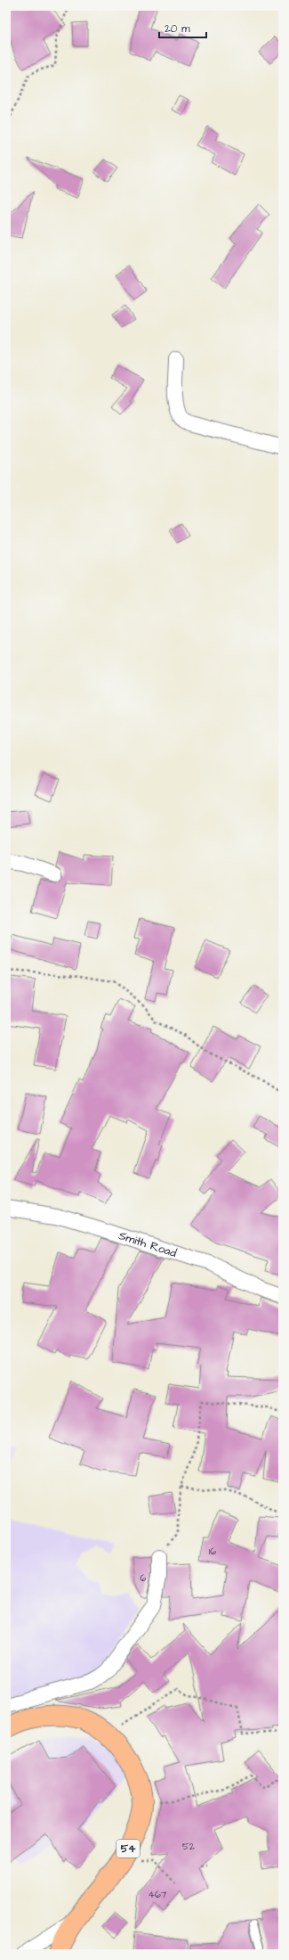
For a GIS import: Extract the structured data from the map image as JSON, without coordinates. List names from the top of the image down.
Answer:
{
  "streets": {
    "highway": ["54"],
    "street": ["Smith Road"]
  },
  "house_numbers": [
    "16",
    "6",
    "52",
    "467"
  ],
  "scale_bar": "20 m"
}
